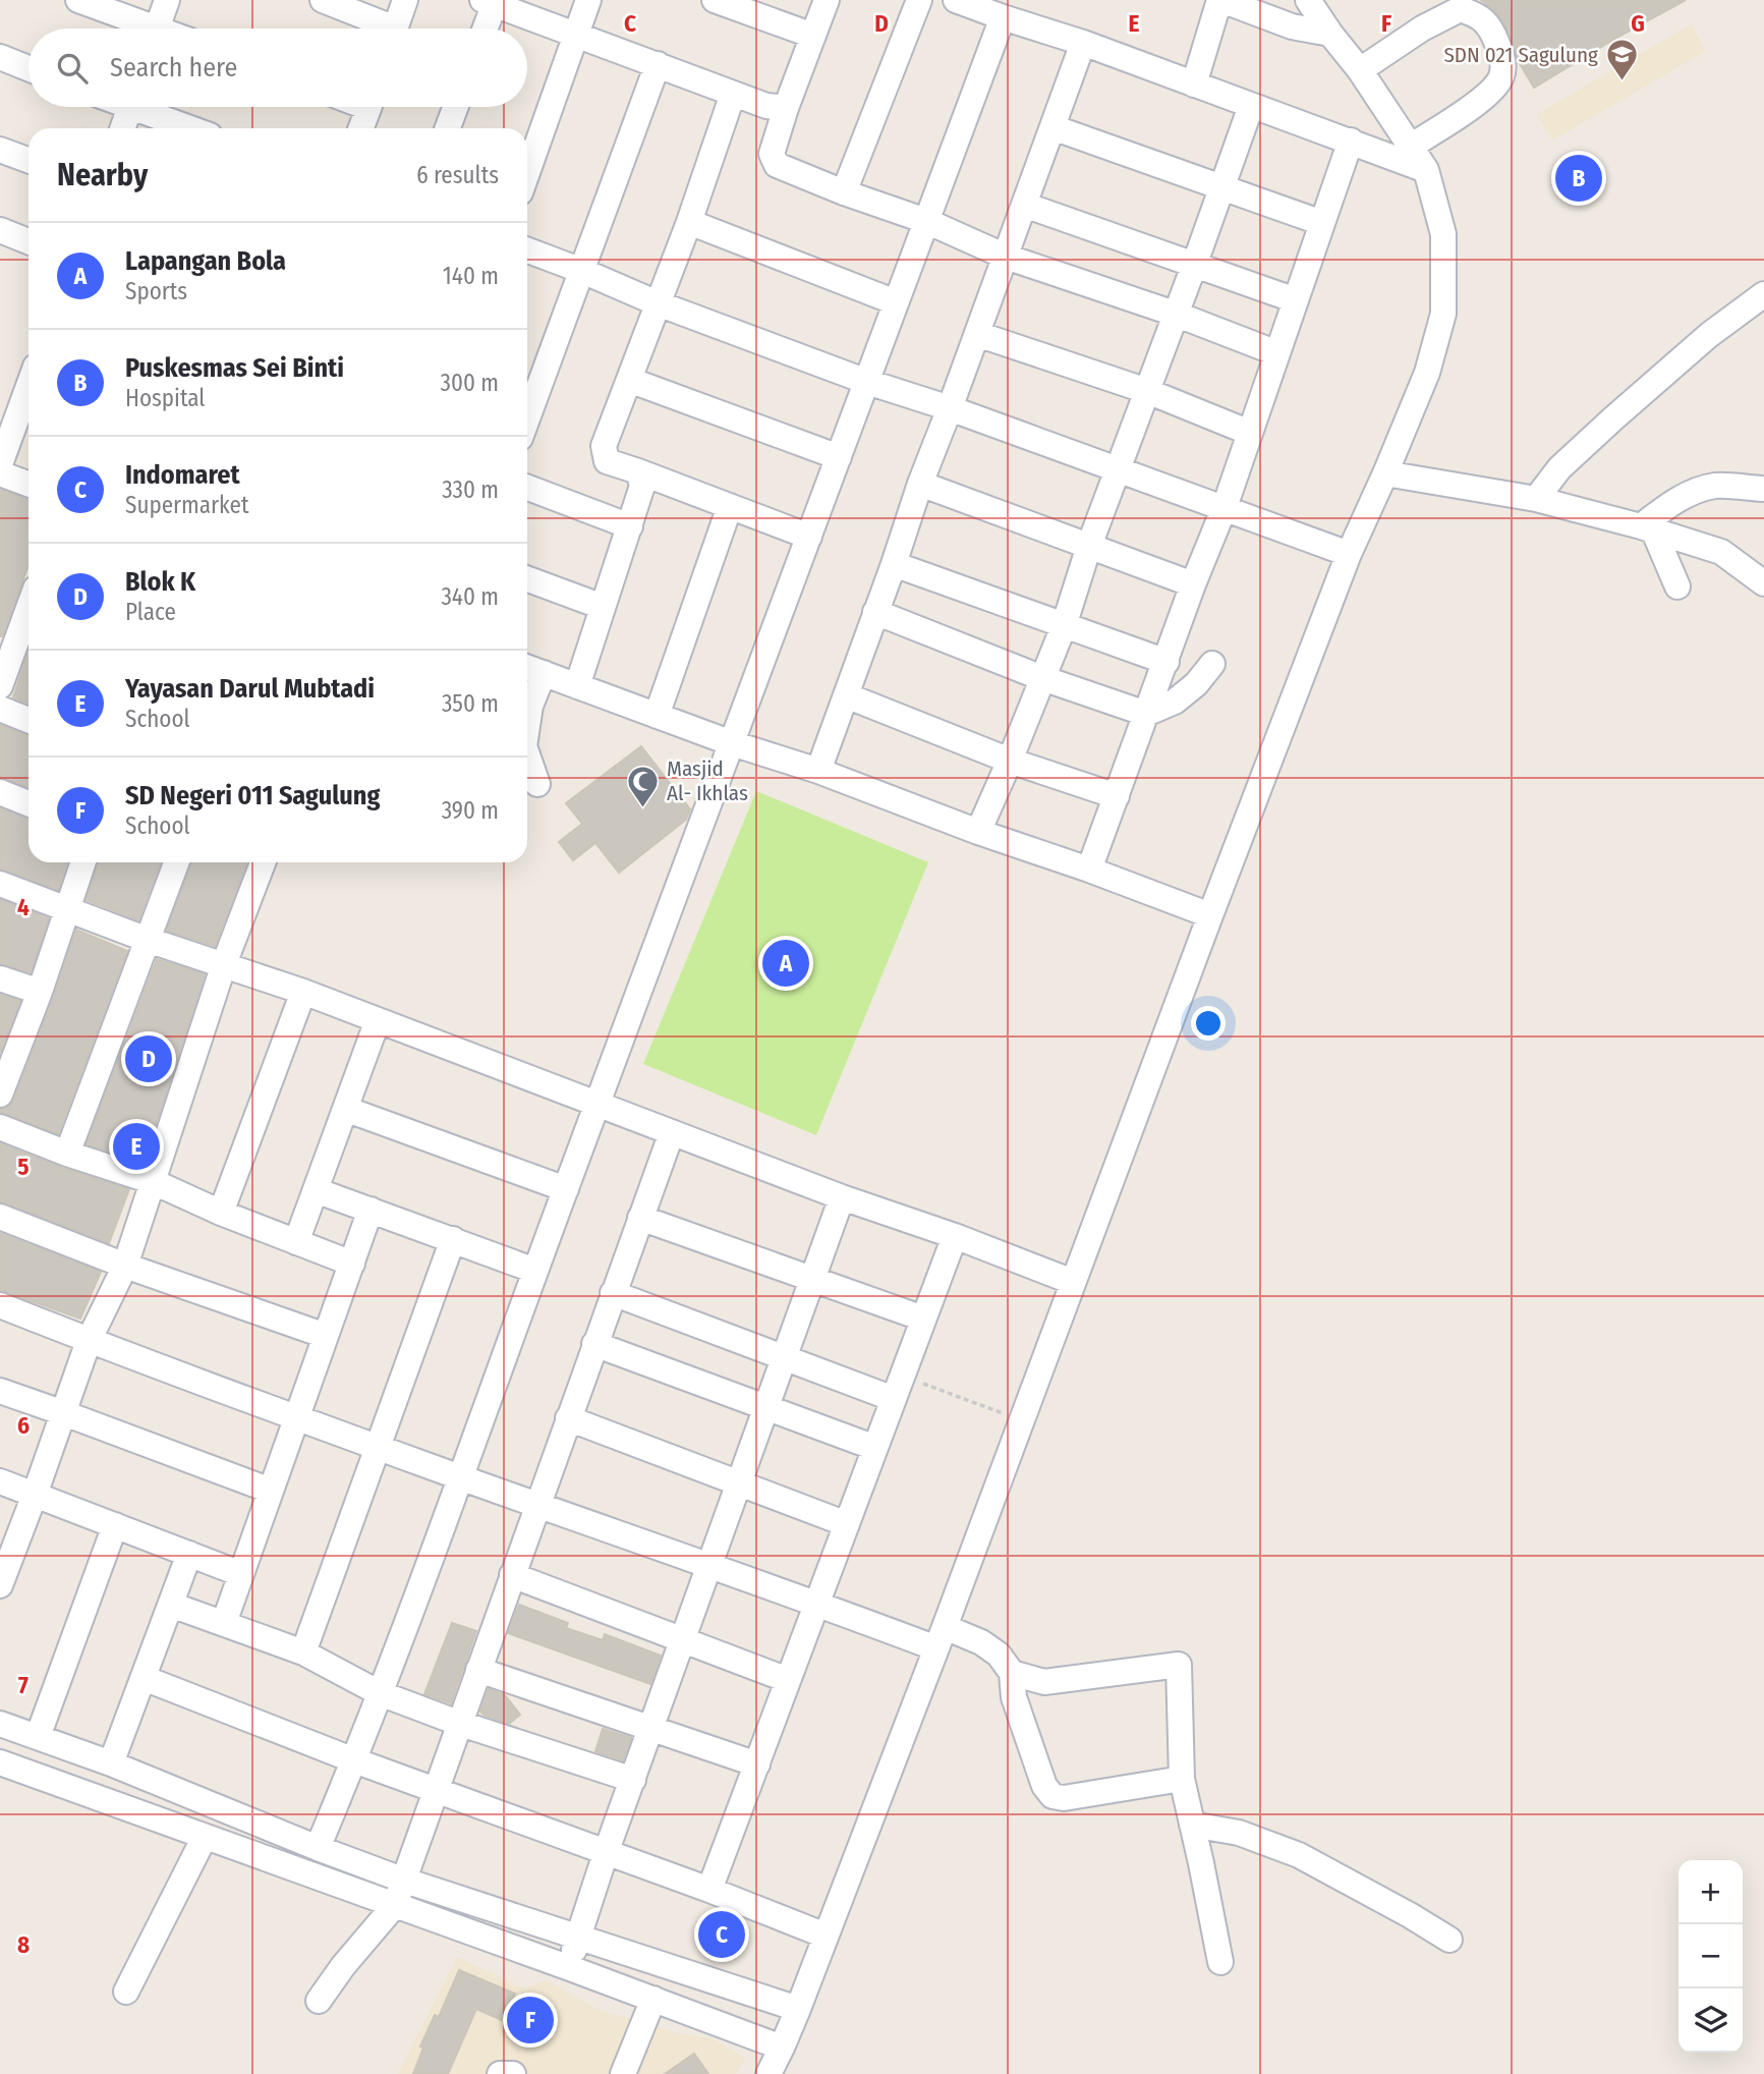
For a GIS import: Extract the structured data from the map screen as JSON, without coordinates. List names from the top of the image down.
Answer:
{
  "places": {
    "school or university": ["SDN 021 Sagulung"],
    "mosque": ["Masjid Al- Ikhlas"]
  },
  "page": {
    "search": "Search here",
    "heading": ["Nearby", "6 results"],
    "pins": [
      "B",
      "A",
      "D",
      "E",
      "C",
      "F"
    ],
    "list": [
      {
        "mark": "A",
        "name": "Lapangan Bola",
        "note": "Sports",
        "value": "140 m"
      },
      {
        "mark": "B",
        "name": "Puskesmas Sei Binti",
        "note": "Hospital",
        "value": "300 m"
      },
      {
        "mark": "C",
        "name": "Indomaret",
        "note": "Supermarket",
        "value": "330 m"
      },
      {
        "mark": "D",
        "name": "Blok K",
        "note": "Place",
        "value": "340 m"
      },
      {
        "mark": "E",
        "name": "Yayasan Darul Mubtadi",
        "note": "School",
        "value": "350 m"
      },
      {
        "mark": "F",
        "name": "SD Negeri 011 Sagulung",
        "note": "School",
        "value": "390 m"
      }
    ],
    "map_buttons": ["+", "−"]
  },
  "grid": {
    "columns": [
      "C",
      "D",
      "E",
      "F",
      "G"
    ],
    "rows": [
      "4",
      "5",
      "6",
      "7",
      "8"
    ]
  }
}
